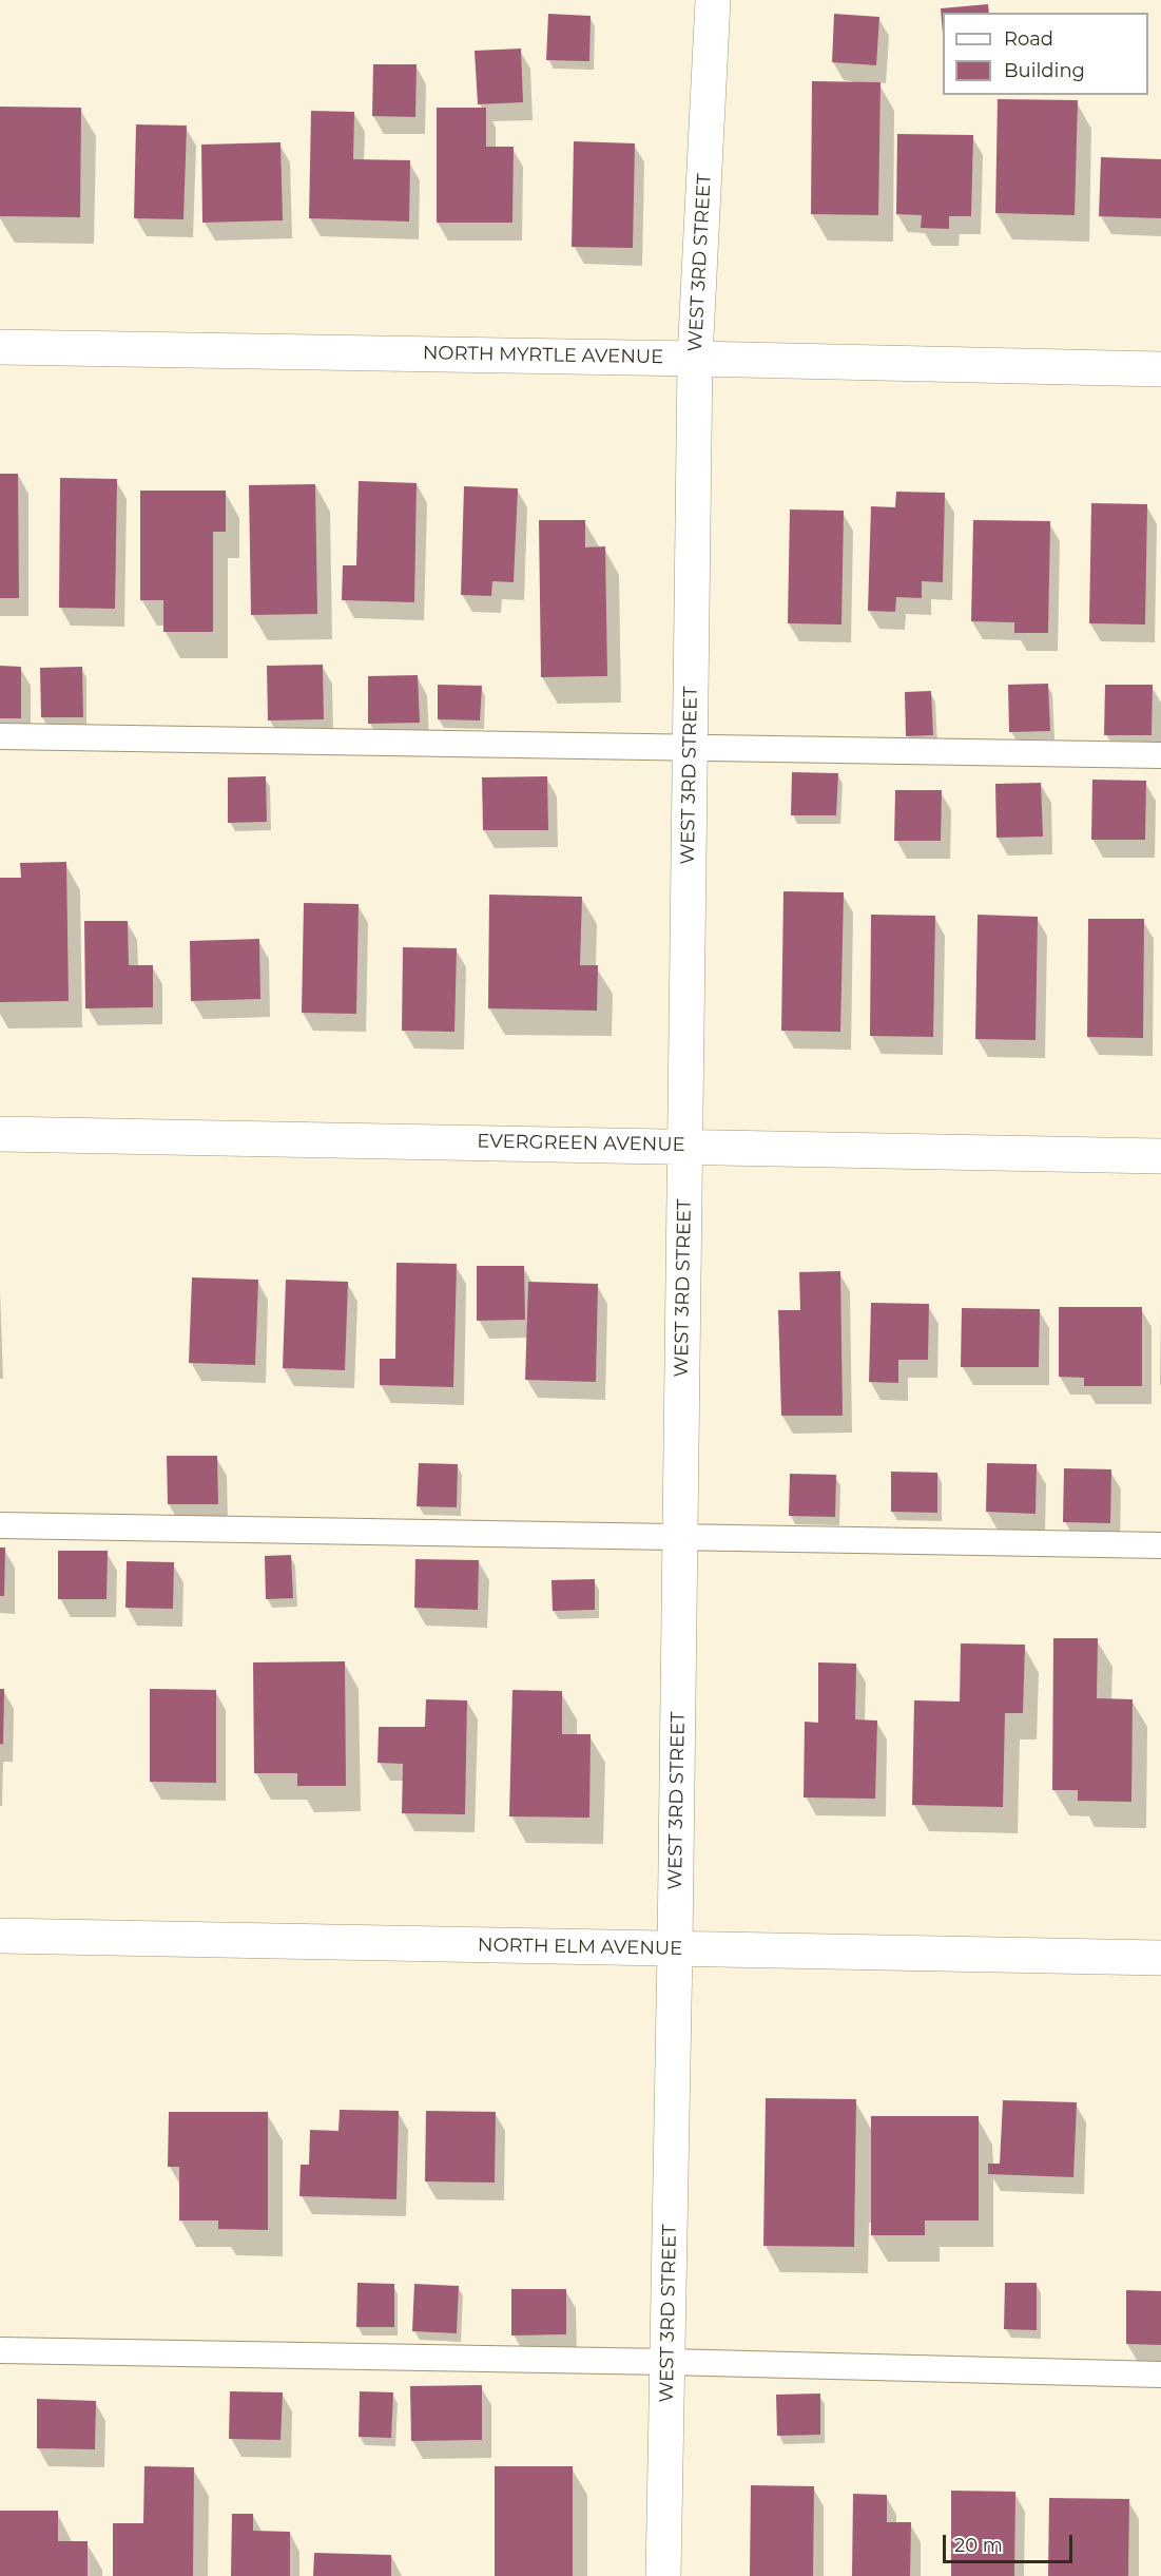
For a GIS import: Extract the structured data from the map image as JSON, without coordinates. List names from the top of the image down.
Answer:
{
  "streets": {
    "street": [
      "WEST 3RD STREET",
      "NORTH MYRTLE AVENUE",
      "EVERGREEN AVENUE",
      "NORTH ELM AVENUE"
    ]
  },
  "crossings": [
    ["WEST 3RD STREET", "NORTH MYRTLE AVENUE"],
    ["WEST 3RD STREET", "EVERGREEN AVENUE"],
    ["WEST 3RD STREET", "NORTH ELM AVENUE"]
  ],
  "legend": ["Road", "Building"],
  "scale_bar": "20 m"
}
